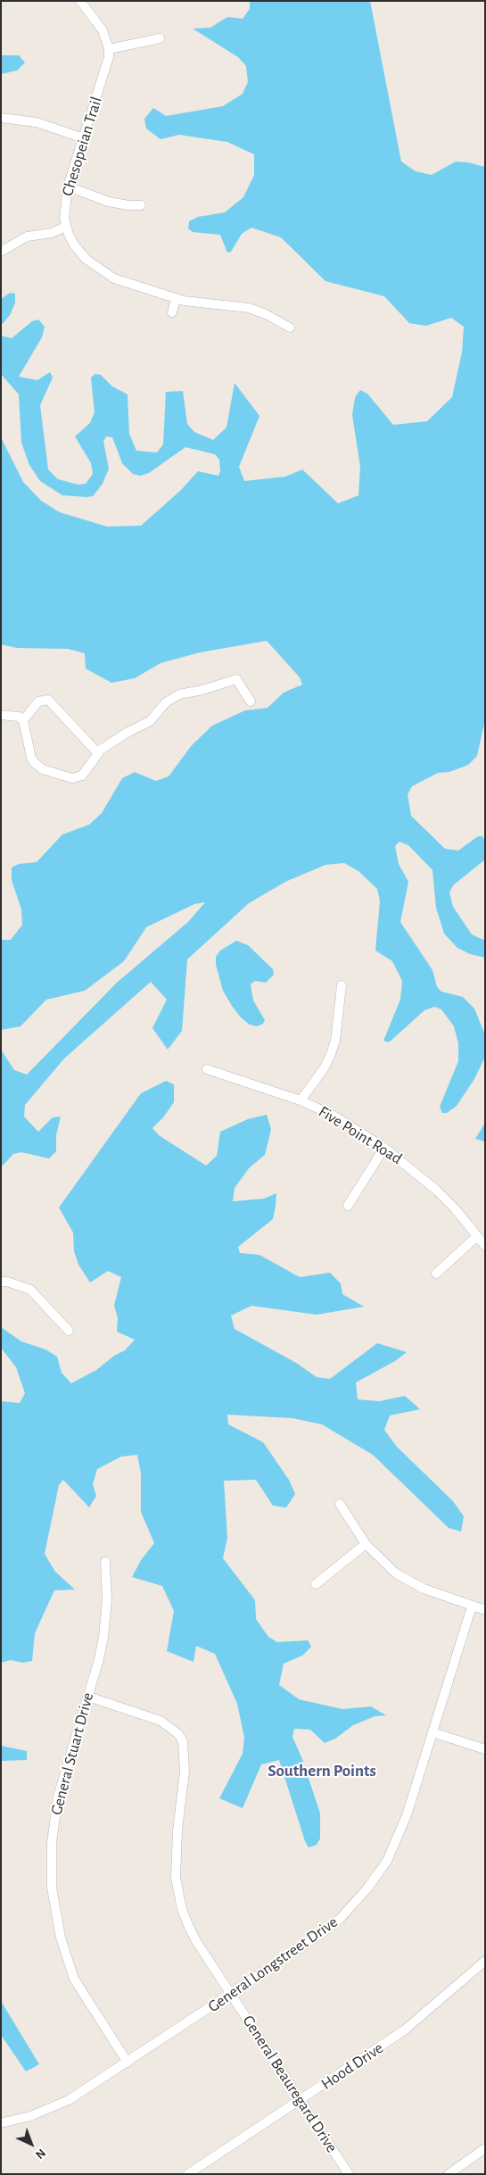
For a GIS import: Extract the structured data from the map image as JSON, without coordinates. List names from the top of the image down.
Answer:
{
  "streets": {
    "street": [
      "Chesopeian Trail",
      "Five Point Road",
      "General Stuart Drive",
      "General Longstreet Drive",
      "Hood Drive",
      "General Beauregard Drive"
    ]
  },
  "crossings": [
    ["General Stuart Drive", "General Longstreet Drive"],
    ["General Stuart Drive", "General Beauregard Drive"],
    ["General Longstreet Drive", "General Beauregard Drive"],
    ["Hood Drive", "General Beauregard Drive"]
  ],
  "districts": ["Southern Points"],
  "north": "bottom right"
}
